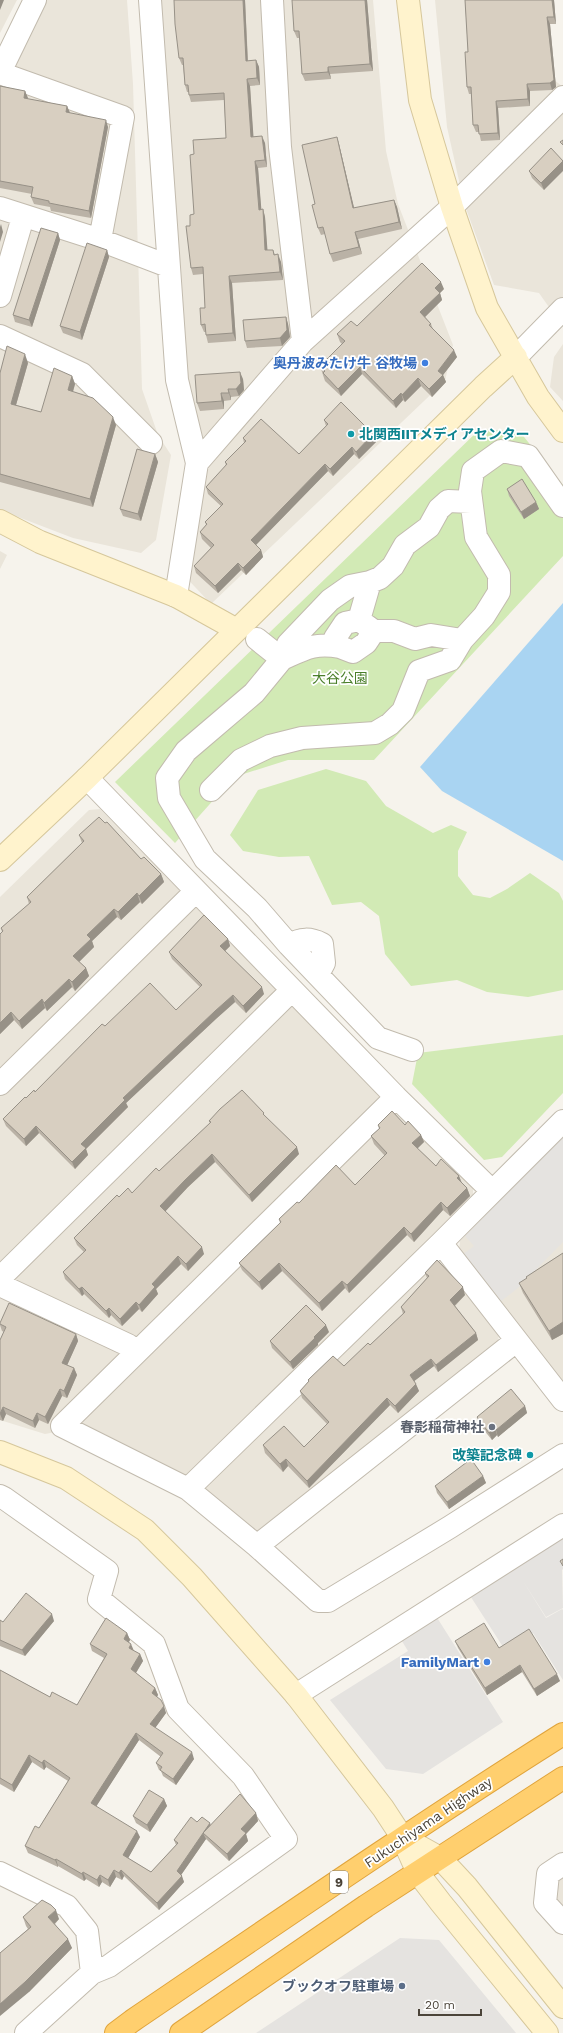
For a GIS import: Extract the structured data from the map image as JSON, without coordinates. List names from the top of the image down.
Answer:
{
  "streets": {
    "highway": ["Fukuchiyama Highway", "9"]
  },
  "parks": ["大谷公園"],
  "places": [
    "奥丹波みたけ牛 谷牧場",
    "北関西IITメディアセンター",
    "春影稲荷神社",
    "改築記念碑",
    "FamilyMart",
    "ブックオフ駐車場"
  ],
  "scale_bar": "20 m"
}
